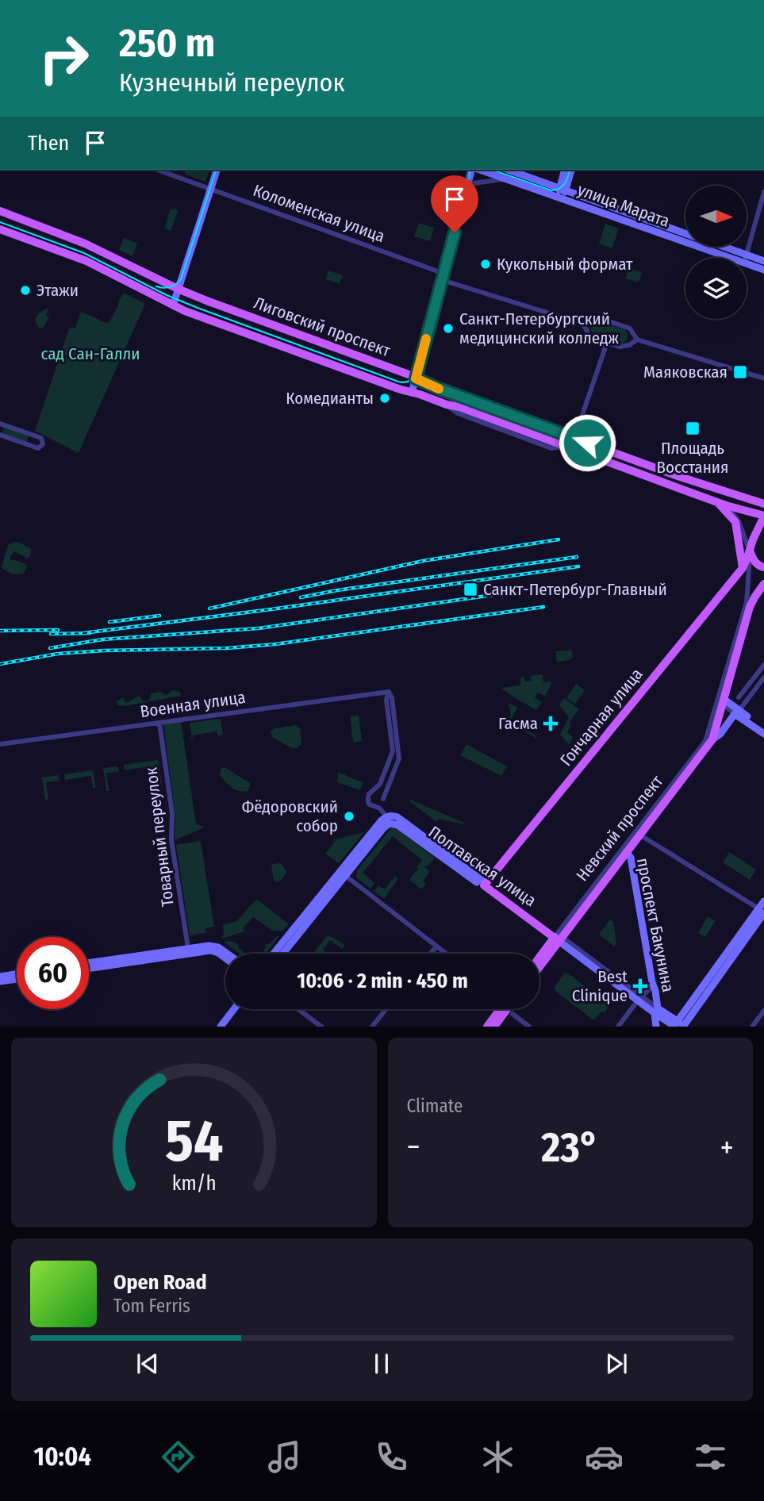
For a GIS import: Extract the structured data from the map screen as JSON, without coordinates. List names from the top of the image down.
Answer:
{
  "streets": {
    "main road": [
      "Лиговский проспект",
      "Гончарная улица",
      "Невский проспект",
      "Полтавская улица"
    ],
    "street": [
      "улица Марата",
      "Коломенская улица",
      "Военная улица",
      "Товарный переулок",
      "проспект Бакунина"
    ]
  },
  "crossings": [
    ["Лиговский проспект", "Невский проспект"],
    ["Военная улица", "Товарный переулок"],
    ["Гончарная улица", "Полтавская улица"],
    ["Невский проспект", "Полтавская улица"],
    ["Невский проспект", "проспект Бакунина"],
    ["Полтавская улица", "проспект Бакунина"]
  ],
  "parks": ["сад Сан-Галли"],
  "places": {
    "other": [
      "Кукольный формат",
      "Этажи",
      "Санкт-Петербургский медицинский колледж",
      "Комедианты",
      "Фёдоровский собор"
    ],
    "transit": ["Маяковская", "Площадь Восстания", "Санкт-Петербург-Главный"],
    "health": ["Гасма", "Best Clinique"]
  },
  "north": "right",
  "page": {
    "turn": ["250 m", "Кузнечный переулок"],
    "then": "Then",
    "limit": "60",
    "trip": "10:06 · 2 min · 450 m",
    "tile": "Climate",
    "heat": ["−", "23°", "+"],
    "song": ["Open Road", "Tom Ferris"],
    "tabs": "10:04",
    "gauge": ["54", "km/h"]
  }
}
